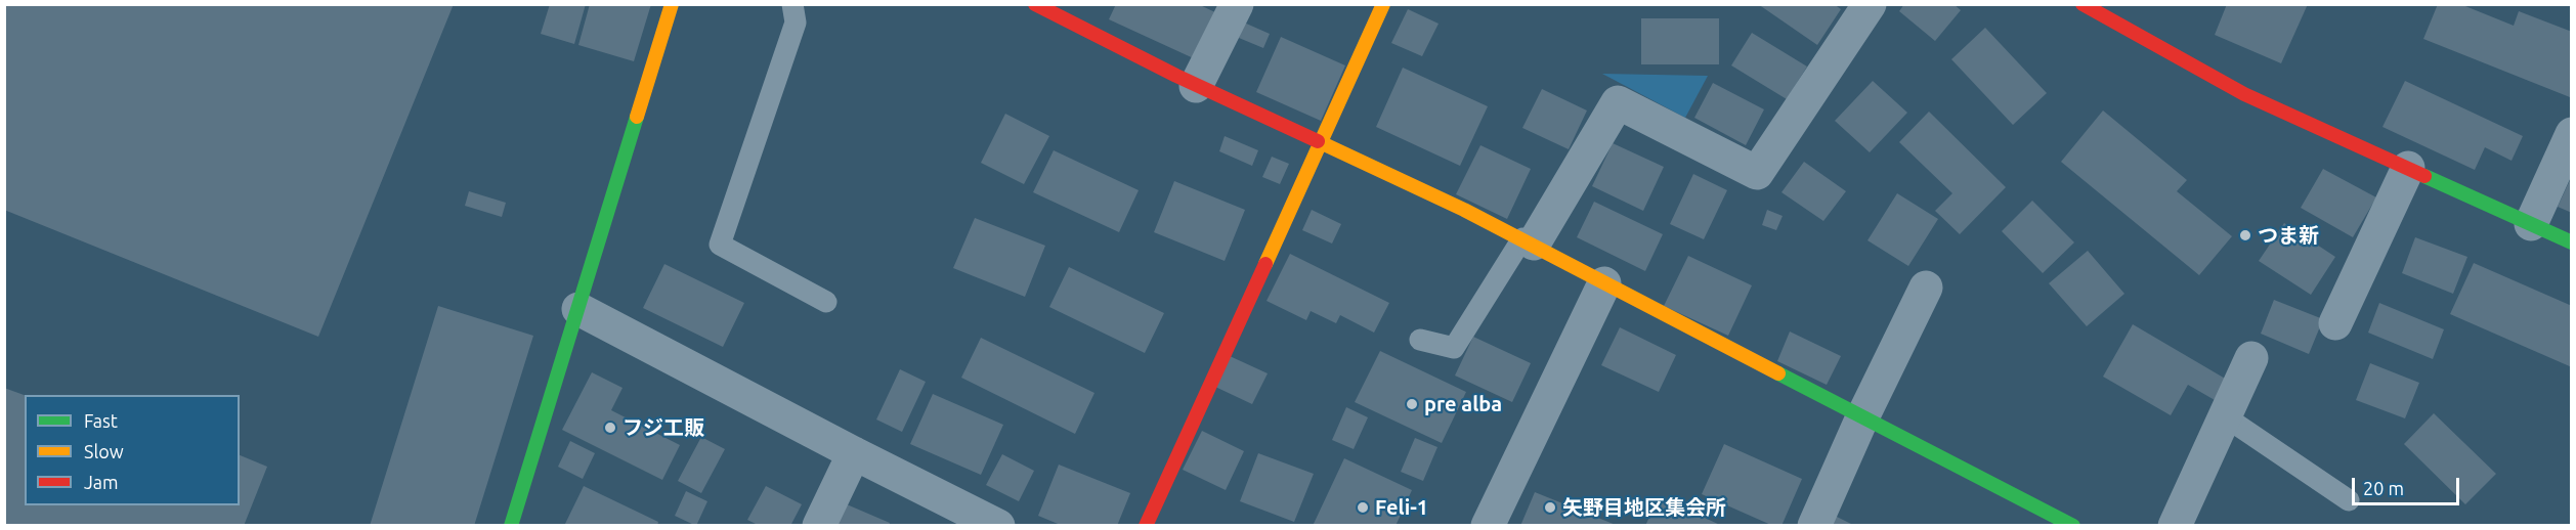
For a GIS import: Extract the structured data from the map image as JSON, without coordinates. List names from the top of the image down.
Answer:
{
  "places": [
    "つま新",
    "pre alba",
    "フジ工販",
    "Feli-1",
    "矢野目地区集会所"
  ],
  "legend": ["Fast", "Slow", "Jam"],
  "scale_bar": "20 m"
}
